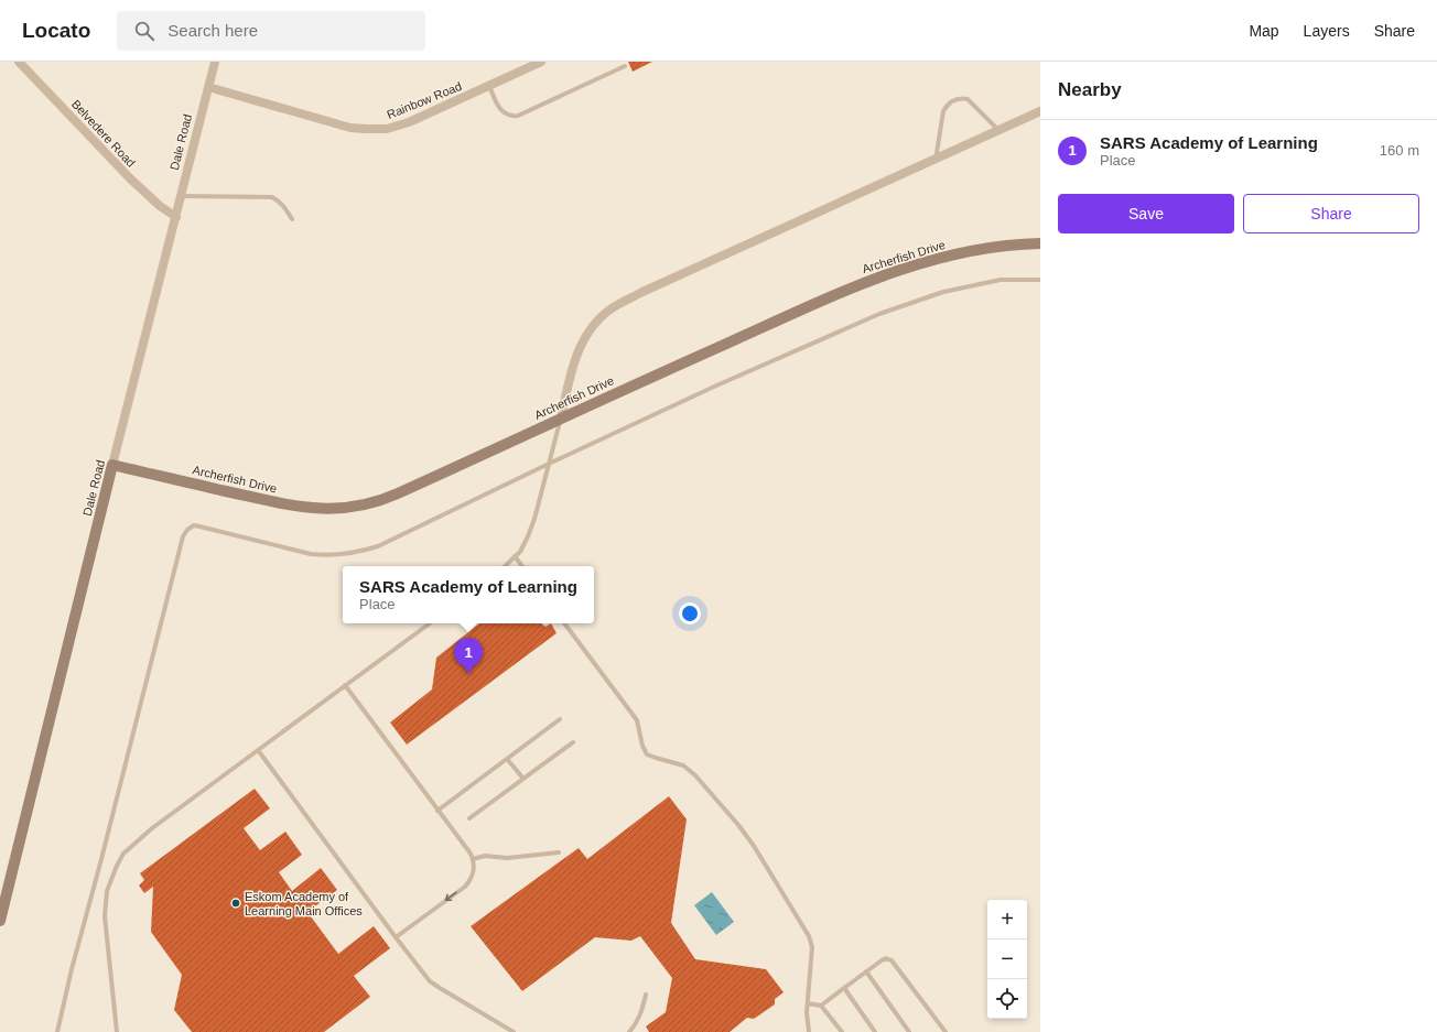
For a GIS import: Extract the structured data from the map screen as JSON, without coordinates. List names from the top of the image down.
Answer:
{
  "streets": {
    "street": [
      "Rainbow Road",
      "Belvedere Road",
      "Dale Road",
      "Archerfish Drive"
    ]
  },
  "crossings": [
    ["Rainbow Road", "Dale Road"],
    ["Belvedere Road", "Dale Road"],
    ["Dale Road", "Archerfish Drive"]
  ],
  "places": ["Eskom Academy of Learning Main Offices"],
  "page": {
    "header": "Locato",
    "search": "Search here",
    "nav": ["Map", "Layers", "Share"],
    "heading": "Nearby",
    "list": [
      {
        "mark": "1",
        "name": "SARS Academy of Learning",
        "note": "Place",
        "value": "160 m"
      }
    ],
    "buttons": ["Save", "Share"],
    "popup": ["SARS Academy of Learning", "Place"],
    "pins": "1",
    "map_buttons": ["+", "−"]
  }
}
